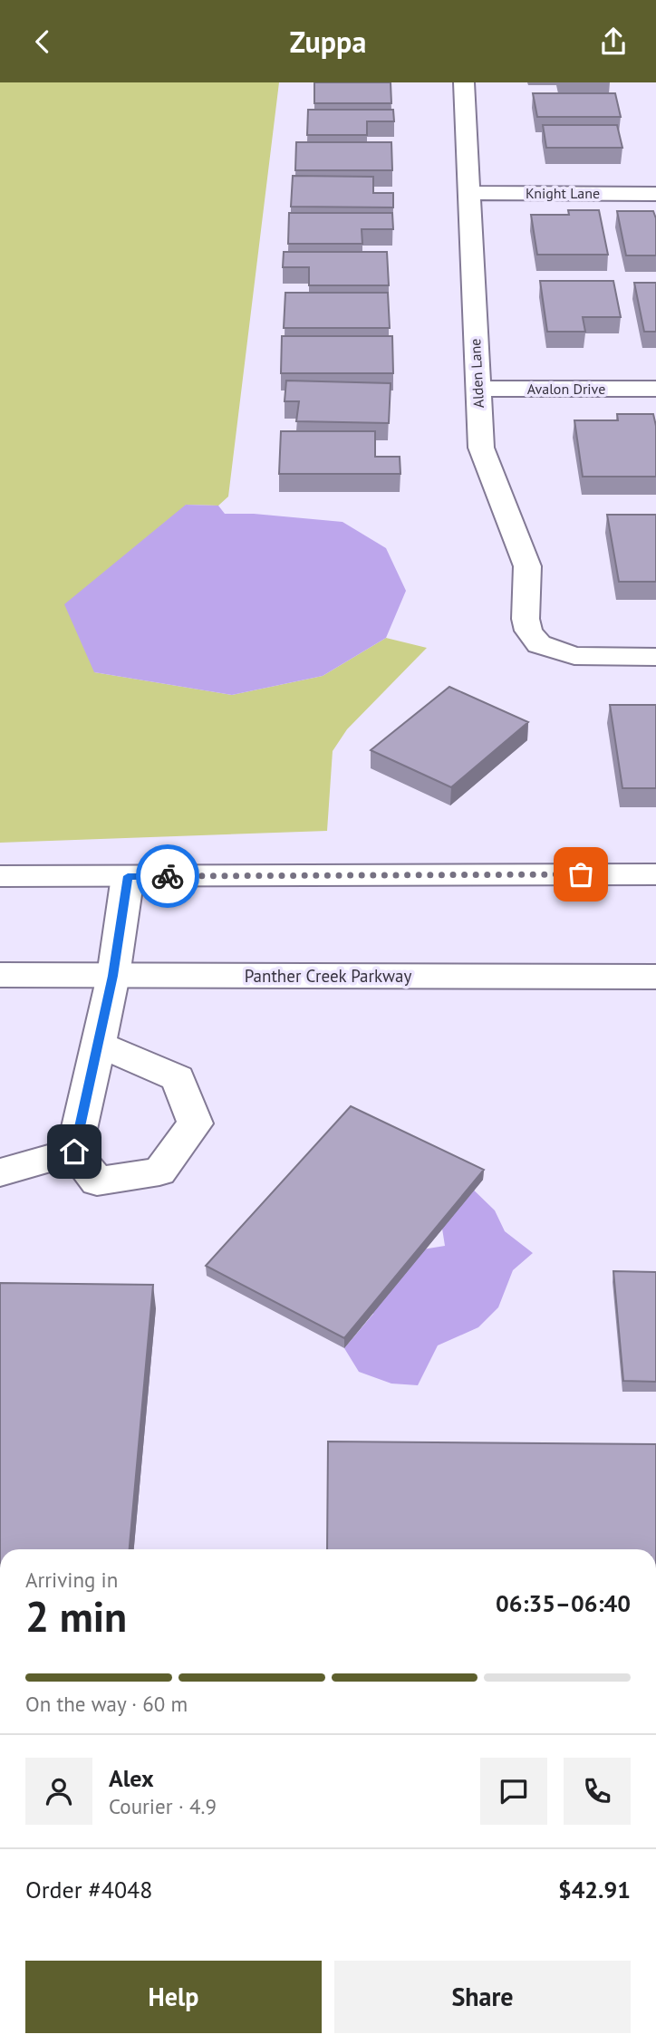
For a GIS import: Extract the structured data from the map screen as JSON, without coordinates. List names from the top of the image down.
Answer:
{
  "streets": {
    "street": [
      "Knight Lane",
      "Alden Lane",
      "Avalon Drive",
      "Panther Creek Parkway"
    ]
  },
  "crossings": [
    ["Knight Lane", "Alden Lane"],
    ["Alden Lane", "Avalon Drive"]
  ],
  "page": {
    "header": "Zuppa",
    "heading": ["2 min", "Arriving in", "06:35–06:40"],
    "panel": [
      "Alex",
      "Courier · 4.9",
      "Order #4048",
      "$42.91"
    ],
    "bar": "On the way · 60 m",
    "buttons": ["Help", "Share"]
  }
}
